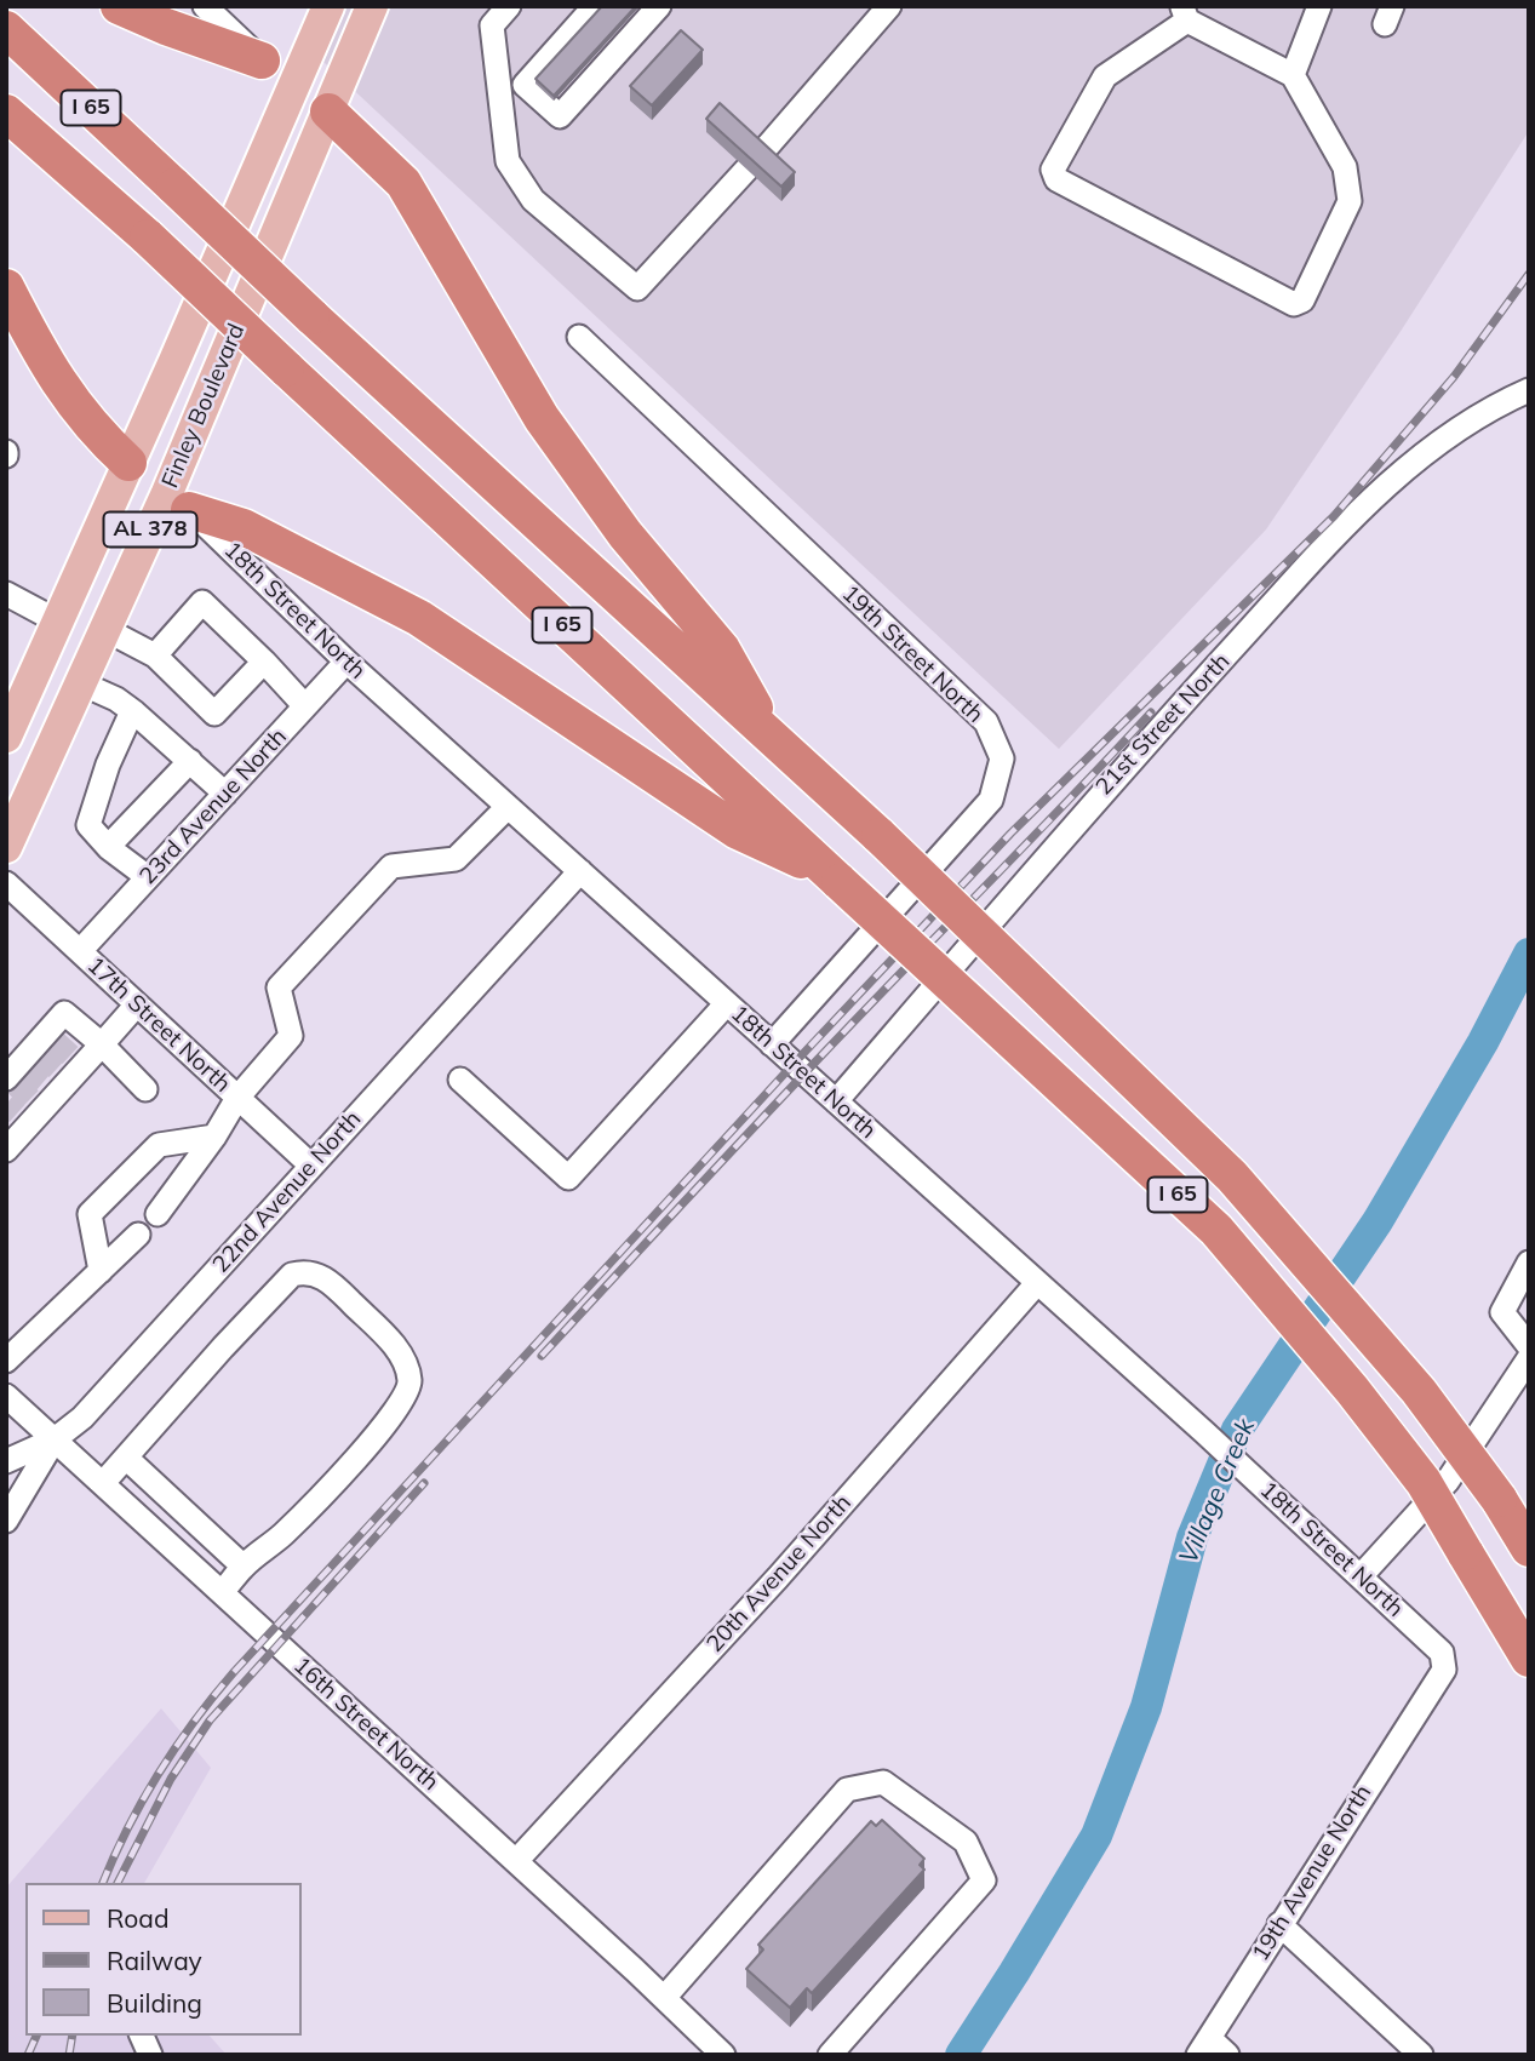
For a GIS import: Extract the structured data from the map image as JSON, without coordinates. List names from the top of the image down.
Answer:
{
  "streets": {
    "highway": ["I 65"],
    "main road": ["Finley Boulevard", "AL 378", "18th Street North"],
    "street": [
      "19th Street North",
      "21st Street North",
      "23rd Avenue North",
      "17th Street North",
      "22nd Avenue North",
      "20th Avenue North",
      "16th Street North",
      "19th Avenue North"
    ]
  },
  "crossings": [
    ["Finley Boulevard", "18th Street North"],
    ["18th Street North", "19th Street North"],
    ["18th Street North", "21st Street North"],
    ["18th Street North", "23rd Avenue North"],
    ["18th Street North", "22nd Avenue North"],
    ["18th Street North", "20th Avenue North"],
    ["18th Street North", "19th Avenue North"],
    ["23rd Avenue North", "17th Street North"],
    ["17th Street North", "22nd Avenue North"],
    ["22nd Avenue North", "16th Street North"],
    ["20th Avenue North", "16th Street North"]
  ],
  "water": ["Village Creek"],
  "legend": ["Road", "Railway", "Building"]
}
